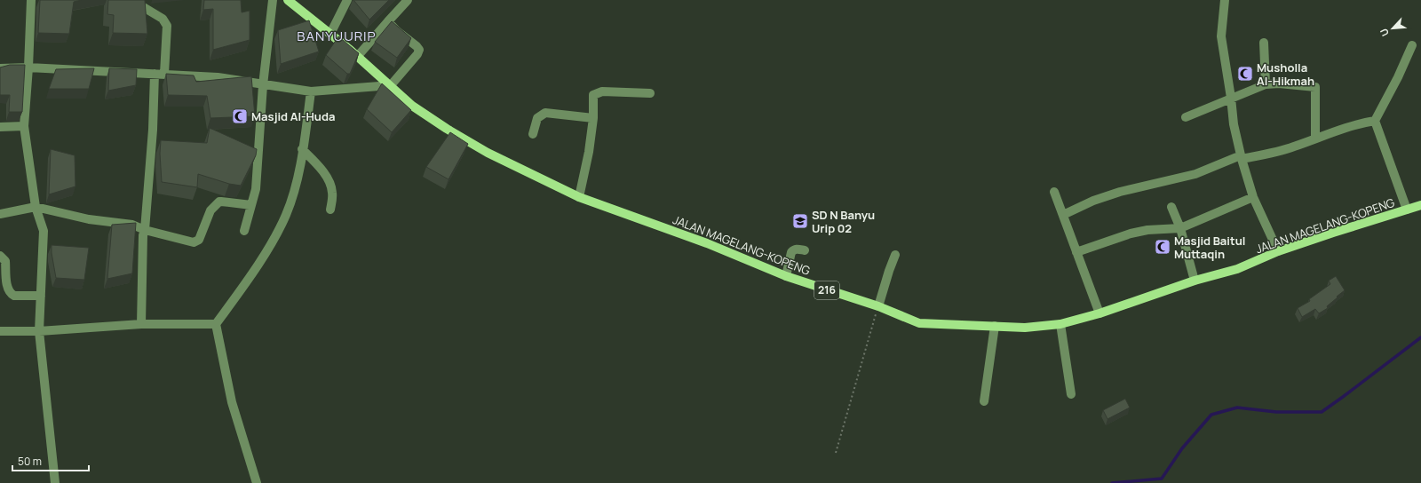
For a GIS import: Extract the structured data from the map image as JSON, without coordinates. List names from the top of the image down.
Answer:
{
  "streets": {
    "main road": ["JALAN MAGELANG-KOPENG", "216"]
  },
  "districts": ["BANYUURIP"],
  "places": {
    "mosque": ["Musholla Al-Hikmah", "Masjid Al-Huda", "Masjid Baitul Muttaqin"],
    "school or university": ["SD N Banyu Urip 02"]
  },
  "scale_bar": "50 m",
  "north": "bottom left"
}
